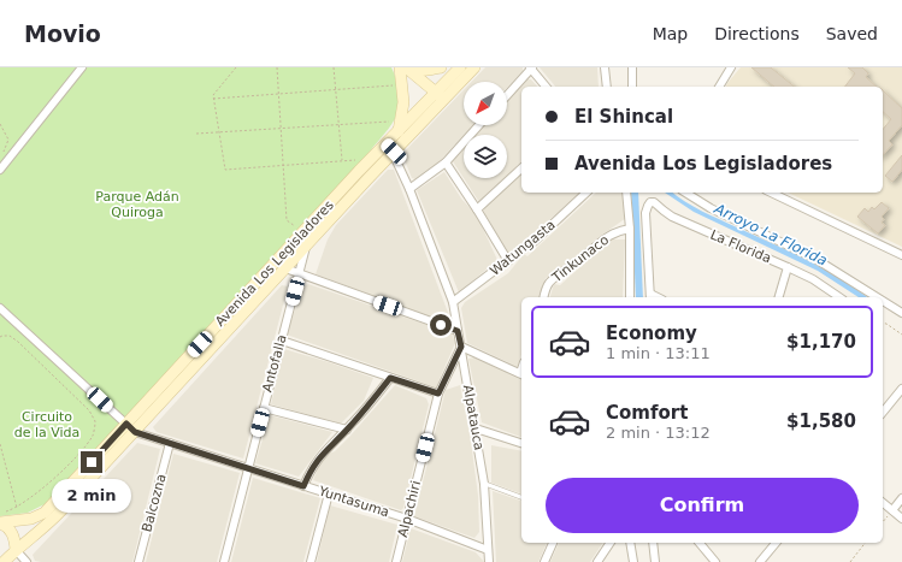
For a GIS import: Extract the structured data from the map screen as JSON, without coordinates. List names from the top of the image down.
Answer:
{
  "streets": {
    "main road": ["Avenida Los Legisladores"],
    "street": [
      "La Florida",
      "Watungasta",
      "Tinkunaco",
      "Antofalla",
      "Alpatauca",
      "Yuntasuma",
      "Balcozna",
      "Alpachiri"
    ]
  },
  "crossings": [
    ["Watungasta", "Alpatauca"],
    ["Avenida Los Legisladores", "Antofalla"],
    ["Avenida Los Legisladores", "Alpatauca"],
    ["Avenida Los Legisladores", "Yuntasuma"],
    ["Antofalla", "Yuntasuma"],
    ["Alpatauca", "Yuntasuma"],
    ["Alpatauca", "Alpachiri"],
    ["Yuntasuma", "Balcozna"],
    ["Yuntasuma", "Alpachiri"]
  ],
  "water": ["Arroyo La Florida"],
  "parks": ["Parque Adán Quiroga", "Circuito de la Vida"],
  "north": "bottom left",
  "page": {
    "header": "Movio",
    "nav": ["Map", "Directions", "Saved"],
    "banner": ["El Shincal", "Avenida Los Legisladores"],
    "list": [
      {
        "name": "Economy",
        "note": "1 min · 13:11",
        "value": "$1,170"
      },
      {
        "name": "Comfort",
        "note": "2 min · 13:12",
        "value": "$1,580"
      }
    ],
    "buttons": "Confirm",
    "bubble": "2 min"
  }
}
